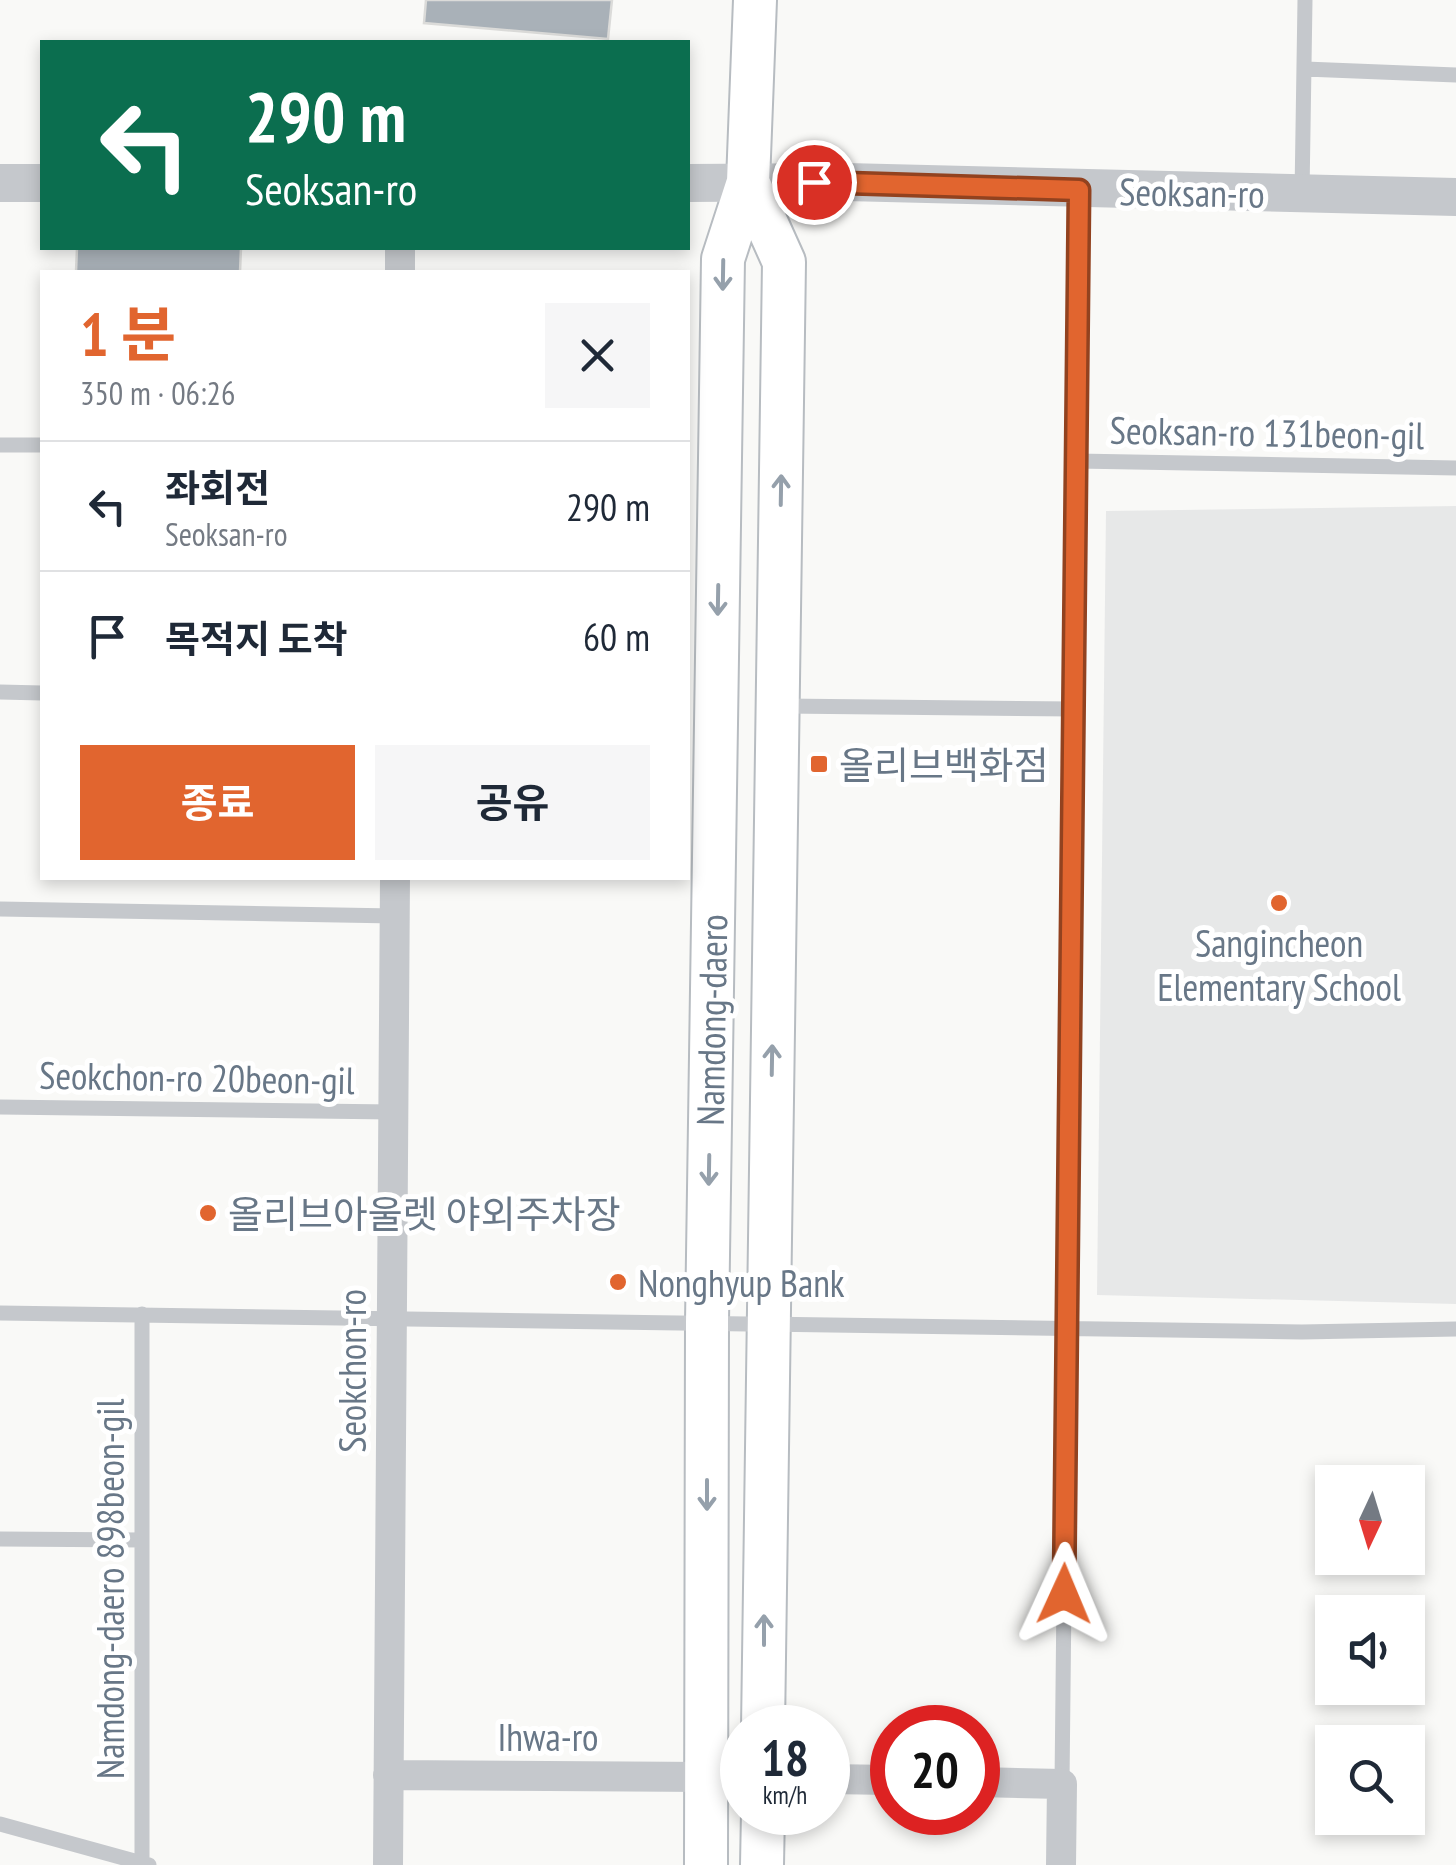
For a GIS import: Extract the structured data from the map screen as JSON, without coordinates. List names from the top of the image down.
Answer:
{
  "streets": {
    "main road": ["Namdong-daero"],
    "street": ["Seoksan-ro", "Seokchon-ro", "Ihwa-ro"],
    "lane": ["Seoksan-ro 131beon-gil", "Seokchon-ro 20beon-gil", "Namdong-daero 898beon-gil"]
  },
  "crossings": [
    ["Seoksan-ro", "Namdong-daero"],
    ["Namdong-daero", "Ihwa-ro"],
    ["Seokchon-ro 20beon-gil", "Seokchon-ro"],
    ["Seokchon-ro", "Ihwa-ro"]
  ],
  "places": {
    "transit": ["올리브백화점"],
    "other": ["Sangincheon Elementary School", "올리브아울렛 야외주차장", "Nonghyup Bank"]
  },
  "north": "bottom",
  "page": {
    "turn": ["290 m", "Seoksan-ro"],
    "heading": ["1 분", "350 m · 06:26"],
    "list": [
      {
        "name": "좌회전",
        "note": "Seoksan-ro",
        "value": "290 m"
      },
      {
        "name": "목적지 도착",
        "value": "60 m"
      }
    ],
    "buttons": ["종료", "공유"],
    "speed": "18 km/h",
    "limit": "20"
  }
}
